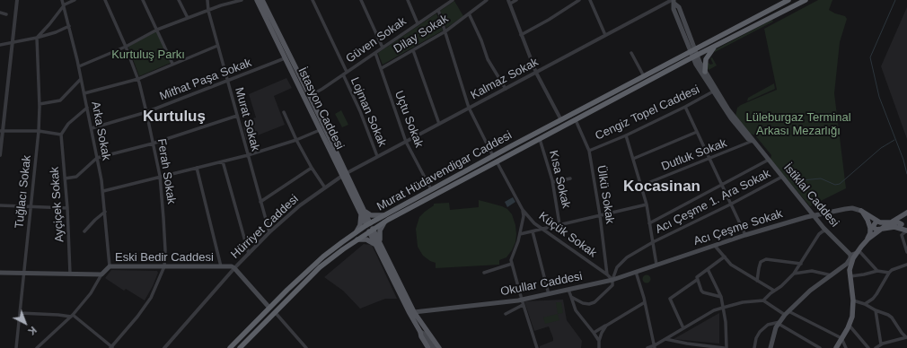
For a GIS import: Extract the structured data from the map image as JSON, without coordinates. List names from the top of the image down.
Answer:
{
  "streets": {
    "highway": ["Murat Hüdavendigar Caddesi"],
    "main road": [
      "İstasyon Caddesi",
      "İstiklal Caddesi",
      "Acı Çeşme Sokak",
      "Eski Bedir Caddesi",
      "Okullar Caddesi"
    ],
    "street": [
      "Dilay Sokak",
      "Güven Sokak",
      "Kalmaz Sokak",
      "Mithat Paşa Sokak",
      "Lojman Sokak",
      "Cengiz Topel Caddesi",
      "Murat Sokak",
      "Uçtu Sokak",
      "Arka Sokak",
      "Dutluk Sokak",
      "Ferah Sokak",
      "Kısa Sokak",
      "Tuğlacı Sokak",
      "Ülkü Sokak",
      "Acı Çeşme 1. Ara Sokak",
      "Ayçiçek Sokak",
      "Hürriyet Caddesi",
      "Küçük Sokak"
    ]
  },
  "crossings": [
    ["Dilay Sokak", "Uçtu Sokak"],
    ["Güven Sokak", "İstasyon Caddesi"],
    ["Güven Sokak", "Lojman Sokak"],
    ["Güven Sokak", "Uçtu Sokak"],
    ["Kalmaz Sokak", "İstasyon Caddesi"],
    ["Kalmaz Sokak", "Lojman Sokak"],
    ["Kalmaz Sokak", "Uçtu Sokak"],
    ["Kalmaz Sokak", "Hürriyet Caddesi"],
    ["Mithat Paşa Sokak", "İstasyon Caddesi"],
    ["Mithat Paşa Sokak", "Murat Sokak"],
    ["Mithat Paşa Sokak", "Arka Sokak"],
    ["Mithat Paşa Sokak", "Ferah Sokak"],
    ["İstasyon Caddesi", "Murat Hüdavendigar Caddesi"],
    ["İstasyon Caddesi", "Hürriyet Caddesi"],
    ["Cengiz Topel Caddesi", "Ülkü Sokak"],
    ["Cengiz Topel Caddesi", "İstiklal Caddesi"],
    ["Murat Sokak", "Hürriyet Caddesi"],
    ["Uçtu Sokak", "Murat Hüdavendigar Caddesi"],
    ["Arka Sokak", "Eski Bedir Caddesi"],
    ["Dutluk Sokak", "İstiklal Caddesi"],
    ["Ferah Sokak", "Eski Bedir Caddesi"],
    ["Murat Hüdavendigar Caddesi", "Kısa Sokak"],
    ["Murat Hüdavendigar Caddesi", "Ülkü Sokak"],
    ["Murat Hüdavendigar Caddesi", "İstiklal Caddesi"],
    ["Murat Hüdavendigar Caddesi", "Küçük Sokak"],
    ["Tuğlacı Sokak", "Eski Bedir Caddesi"],
    ["Ülkü Sokak", "Küçük Sokak"],
    ["İstiklal Caddesi", "Acı Çeşme 1. Ara Sokak"],
    ["İstiklal Caddesi", "Acı Çeşme Sokak"],
    ["Acı Çeşme 1. Ara Sokak", "Küçük Sokak"],
    ["Acı Çeşme 1. Ara Sokak", "Okullar Caddesi"],
    ["Ayçiçek Sokak", "Eski Bedir Caddesi"],
    ["Hürriyet Caddesi", "Eski Bedir Caddesi"],
    ["Acı Çeşme Sokak", "Okullar Caddesi"],
    ["Küçük Sokak", "Okullar Caddesi"]
  ],
  "districts": ["Kurtuluş", "Kocasinan"],
  "parks": ["Kurtuluş Parkı", "Lüleburgaz Terminal Arkası Mezarlığı"],
  "north": "bottom right"
}
